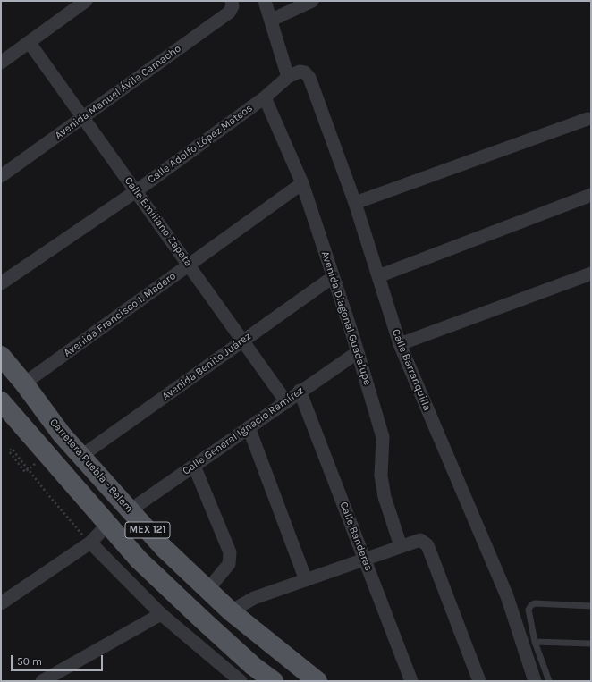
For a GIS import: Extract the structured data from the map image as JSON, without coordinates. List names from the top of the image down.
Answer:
{
  "streets": {
    "main road": ["Carretera Puebla - Belem", "MEX 121"],
    "street": [
      "Avenida Manuel Ávila Camacho",
      "Calle Adolfo López Mateos",
      "Calle Emiliano Zapata",
      "Avenida Francisco I. Madero",
      "Avenida Diagonal Guadalupe",
      "Avenida Benito Juárez",
      "Calle Barranquilla",
      "Calle General Ignacio Ramírez",
      "Calle Banderas"
    ]
  },
  "crossings": [
    ["Avenida Manuel Ávila Camacho", "Calle Emiliano Zapata"],
    ["Calle Adolfo López Mateos", "Calle Emiliano Zapata"],
    ["Calle Adolfo López Mateos", "Avenida Diagonal Guadalupe"],
    ["Calle Adolfo López Mateos", "Calle Barranquilla"],
    ["Calle Emiliano Zapata", "Avenida Francisco I. Madero"],
    ["Calle Emiliano Zapata", "Avenida Benito Juárez"],
    ["Calle Emiliano Zapata", "Calle General Ignacio Ramírez"],
    ["Avenida Francisco I. Madero", "Avenida Diagonal Guadalupe"],
    ["Avenida Francisco I. Madero", "Carretera Puebla - Belem"],
    ["Avenida Diagonal Guadalupe", "Avenida Benito Juárez"],
    ["Avenida Diagonal Guadalupe", "Calle General Ignacio Ramírez"],
    ["Avenida Benito Juárez", "Carretera Puebla - Belem"],
    ["Calle General Ignacio Ramírez", "Carretera Puebla - Belem"],
    ["Calle General Ignacio Ramírez", "Calle Banderas"]
  ],
  "scale_bar": "50 m"
}
